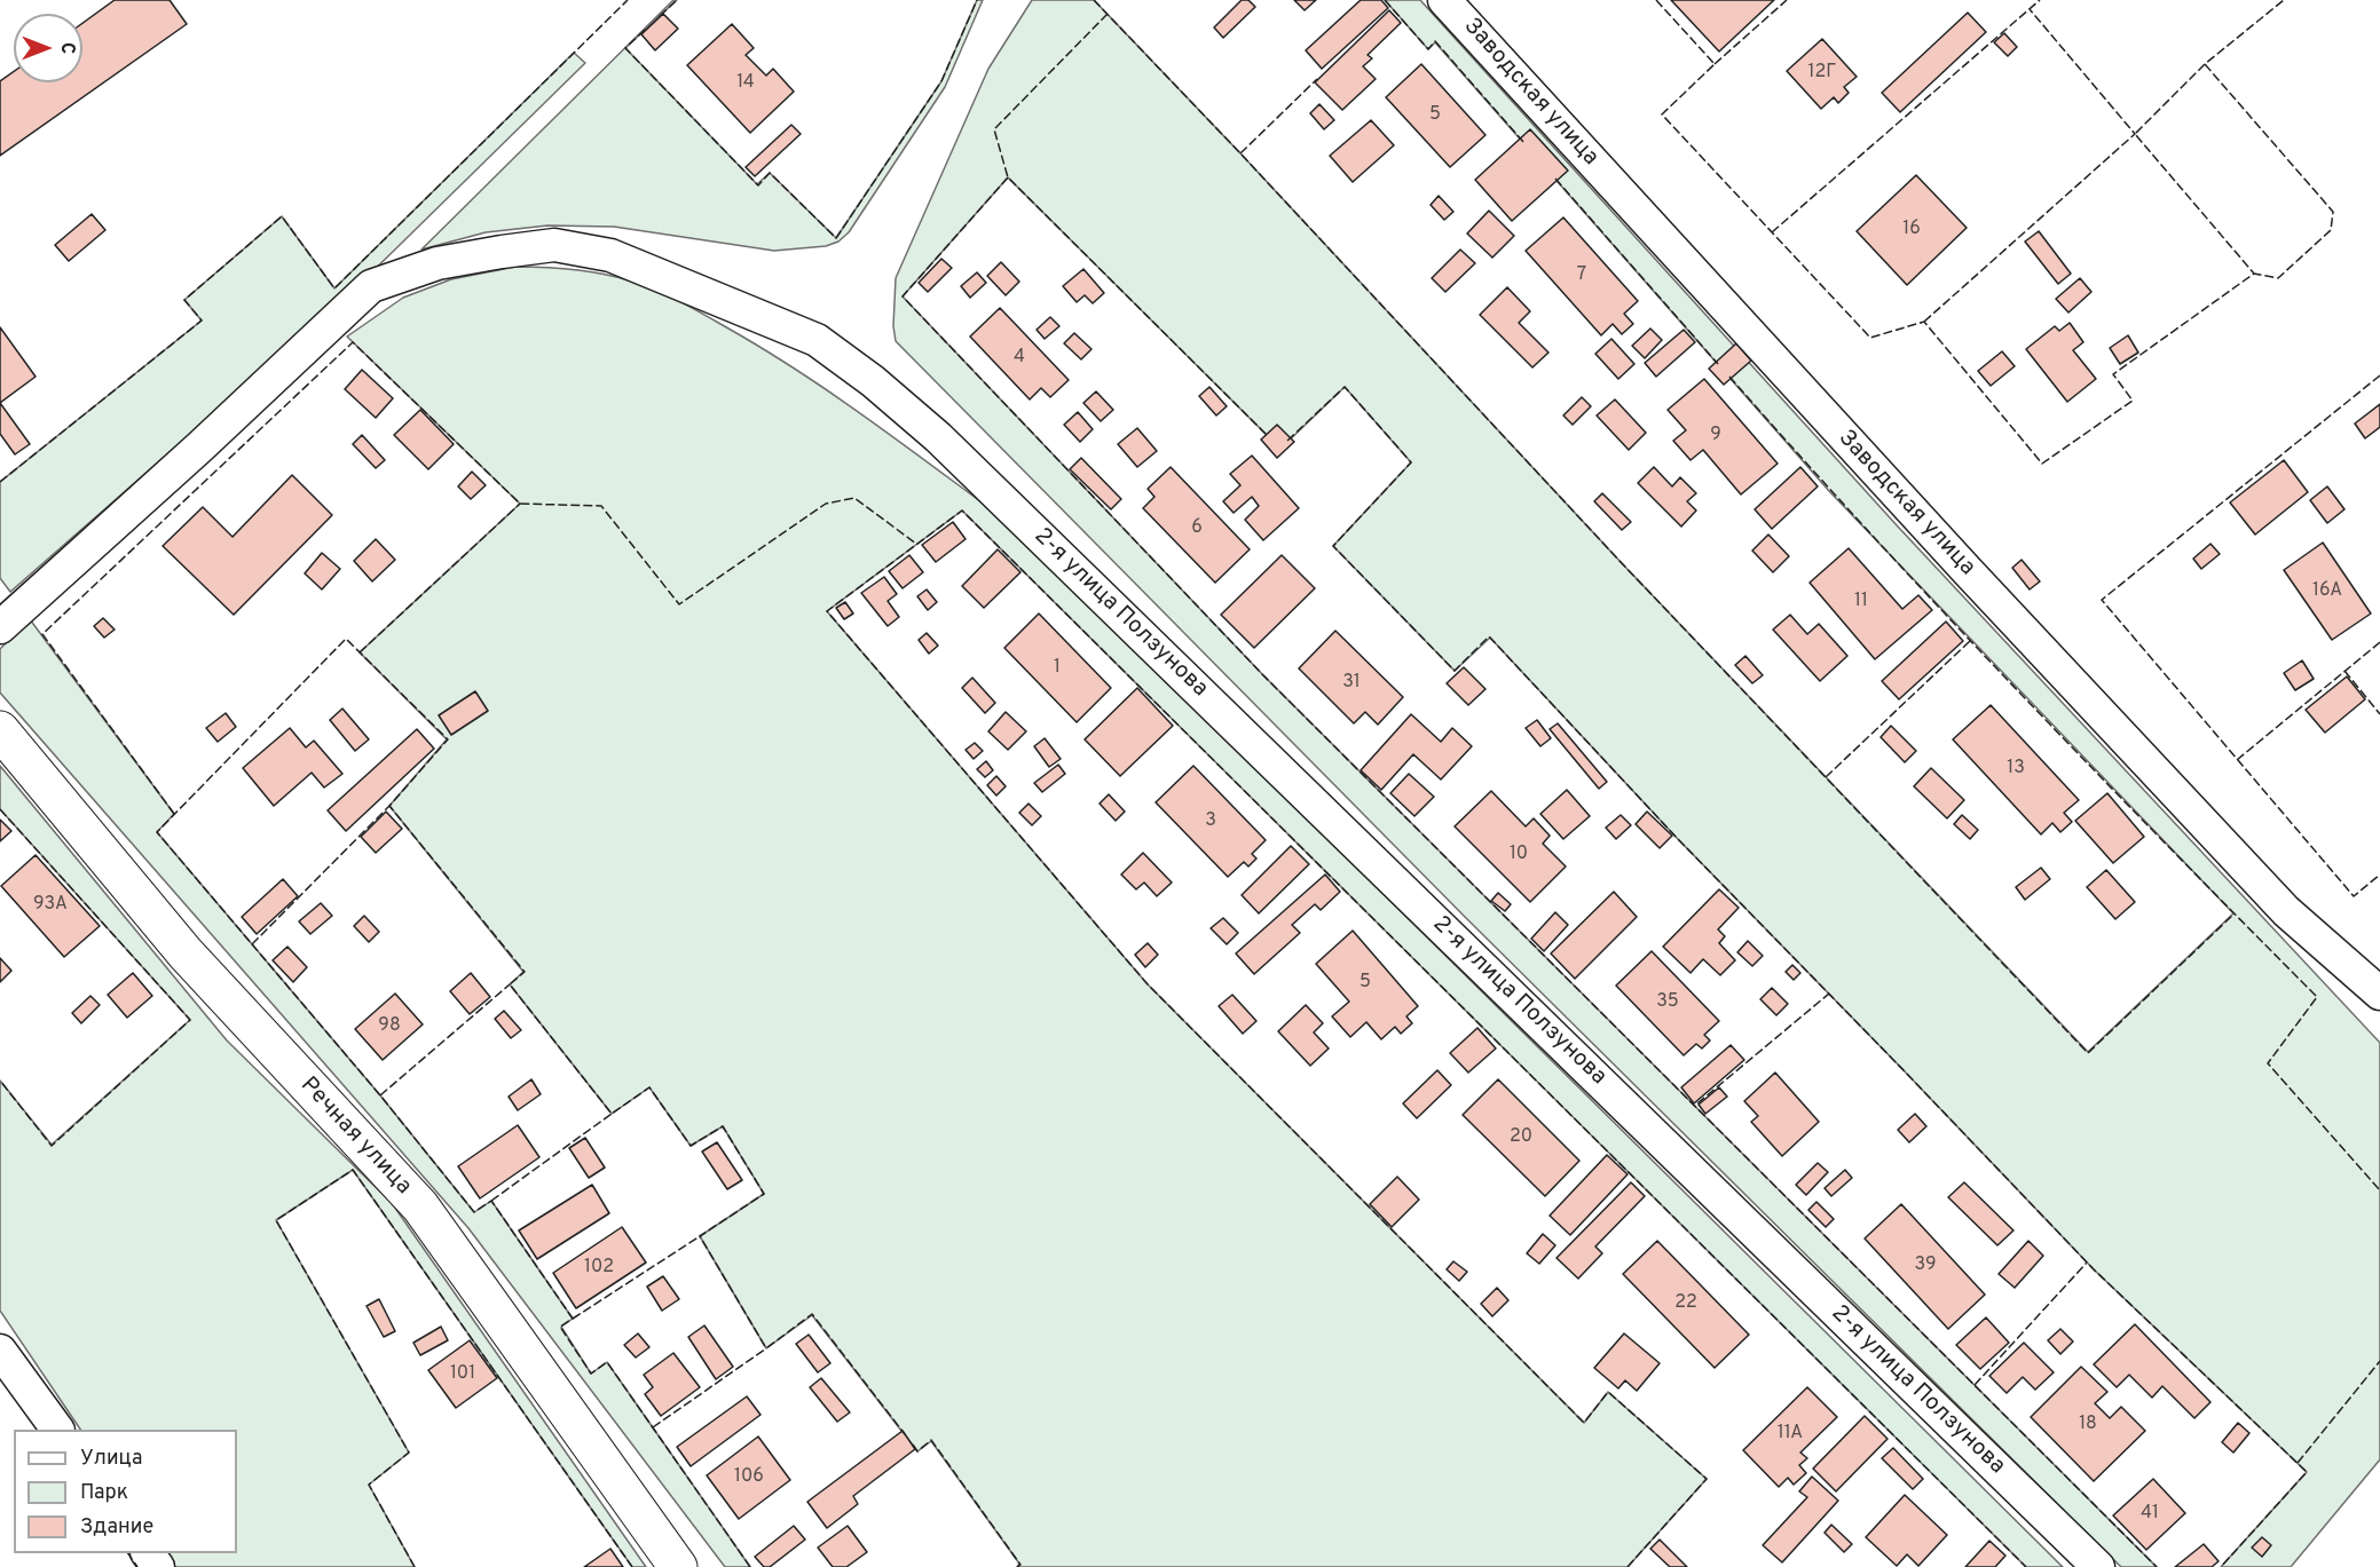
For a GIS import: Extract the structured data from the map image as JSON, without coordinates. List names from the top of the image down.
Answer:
{
  "streets": {
    "street": ["Заводская улица", "2-я улица Ползунова", "Речная улица"]
  },
  "house_numbers": [
    "12Г",
    "14",
    "5",
    "16",
    "7",
    "4",
    "9",
    "6",
    "16А",
    "11",
    "1",
    "31",
    "13",
    "3",
    "10",
    "93А",
    "5",
    "35",
    "98",
    "20",
    "39",
    "102",
    "22",
    "101",
    "18",
    "11А",
    "106",
    "41"
  ],
  "legend": ["Улица", "Парк", "Здание"],
  "north": "right"
}
